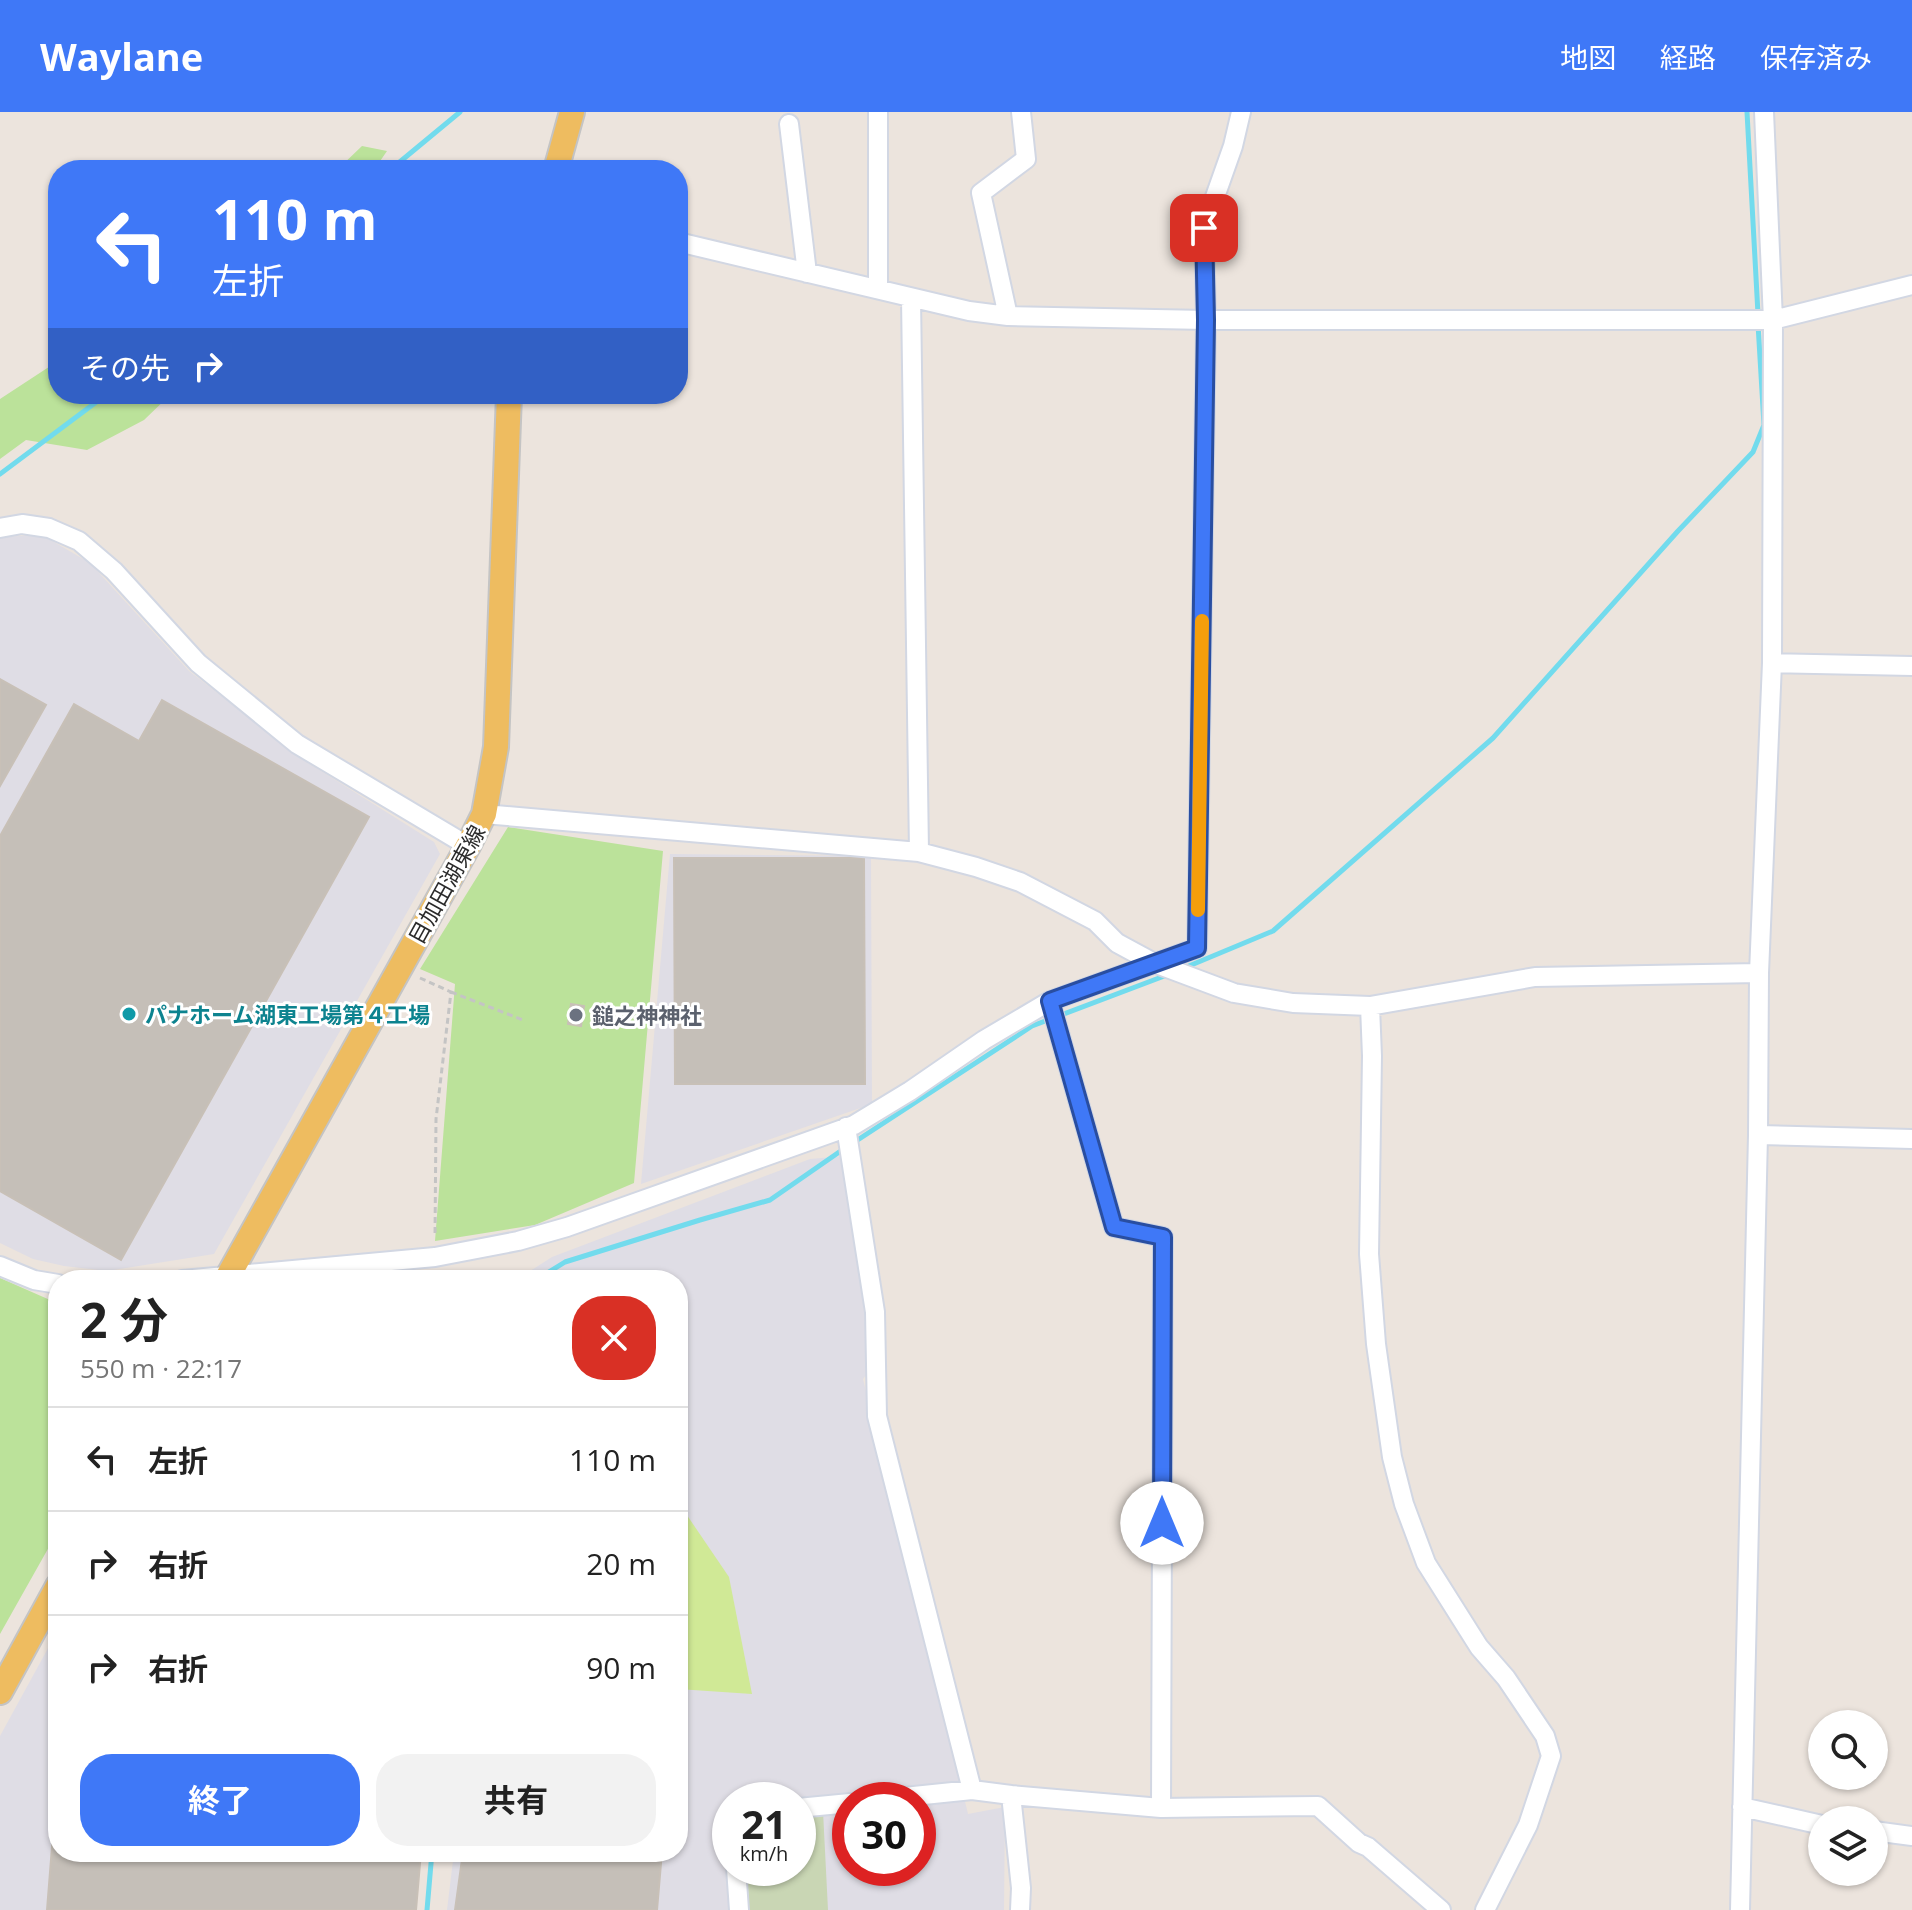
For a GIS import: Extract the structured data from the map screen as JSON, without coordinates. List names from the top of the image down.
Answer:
{
  "streets": {
    "main road": ["目加田湖東線"]
  },
  "places": ["パナホーム湖東工場第４工場", "鎚之神神社"],
  "page": {
    "header": "Waylane",
    "nav": ["地図", "経路", "保存済み"],
    "turn": ["110 m", "左折"],
    "then": "その先",
    "heading": ["2 分", "550 m · 22:17"],
    "list": [
      {
        "name": "左折",
        "value": "110 m"
      },
      {
        "name": "右折",
        "value": "20 m"
      },
      {
        "name": "右折",
        "value": "90 m"
      }
    ],
    "buttons": ["終了", "共有"],
    "speed": "21 km/h",
    "limit": "30"
  }
}
